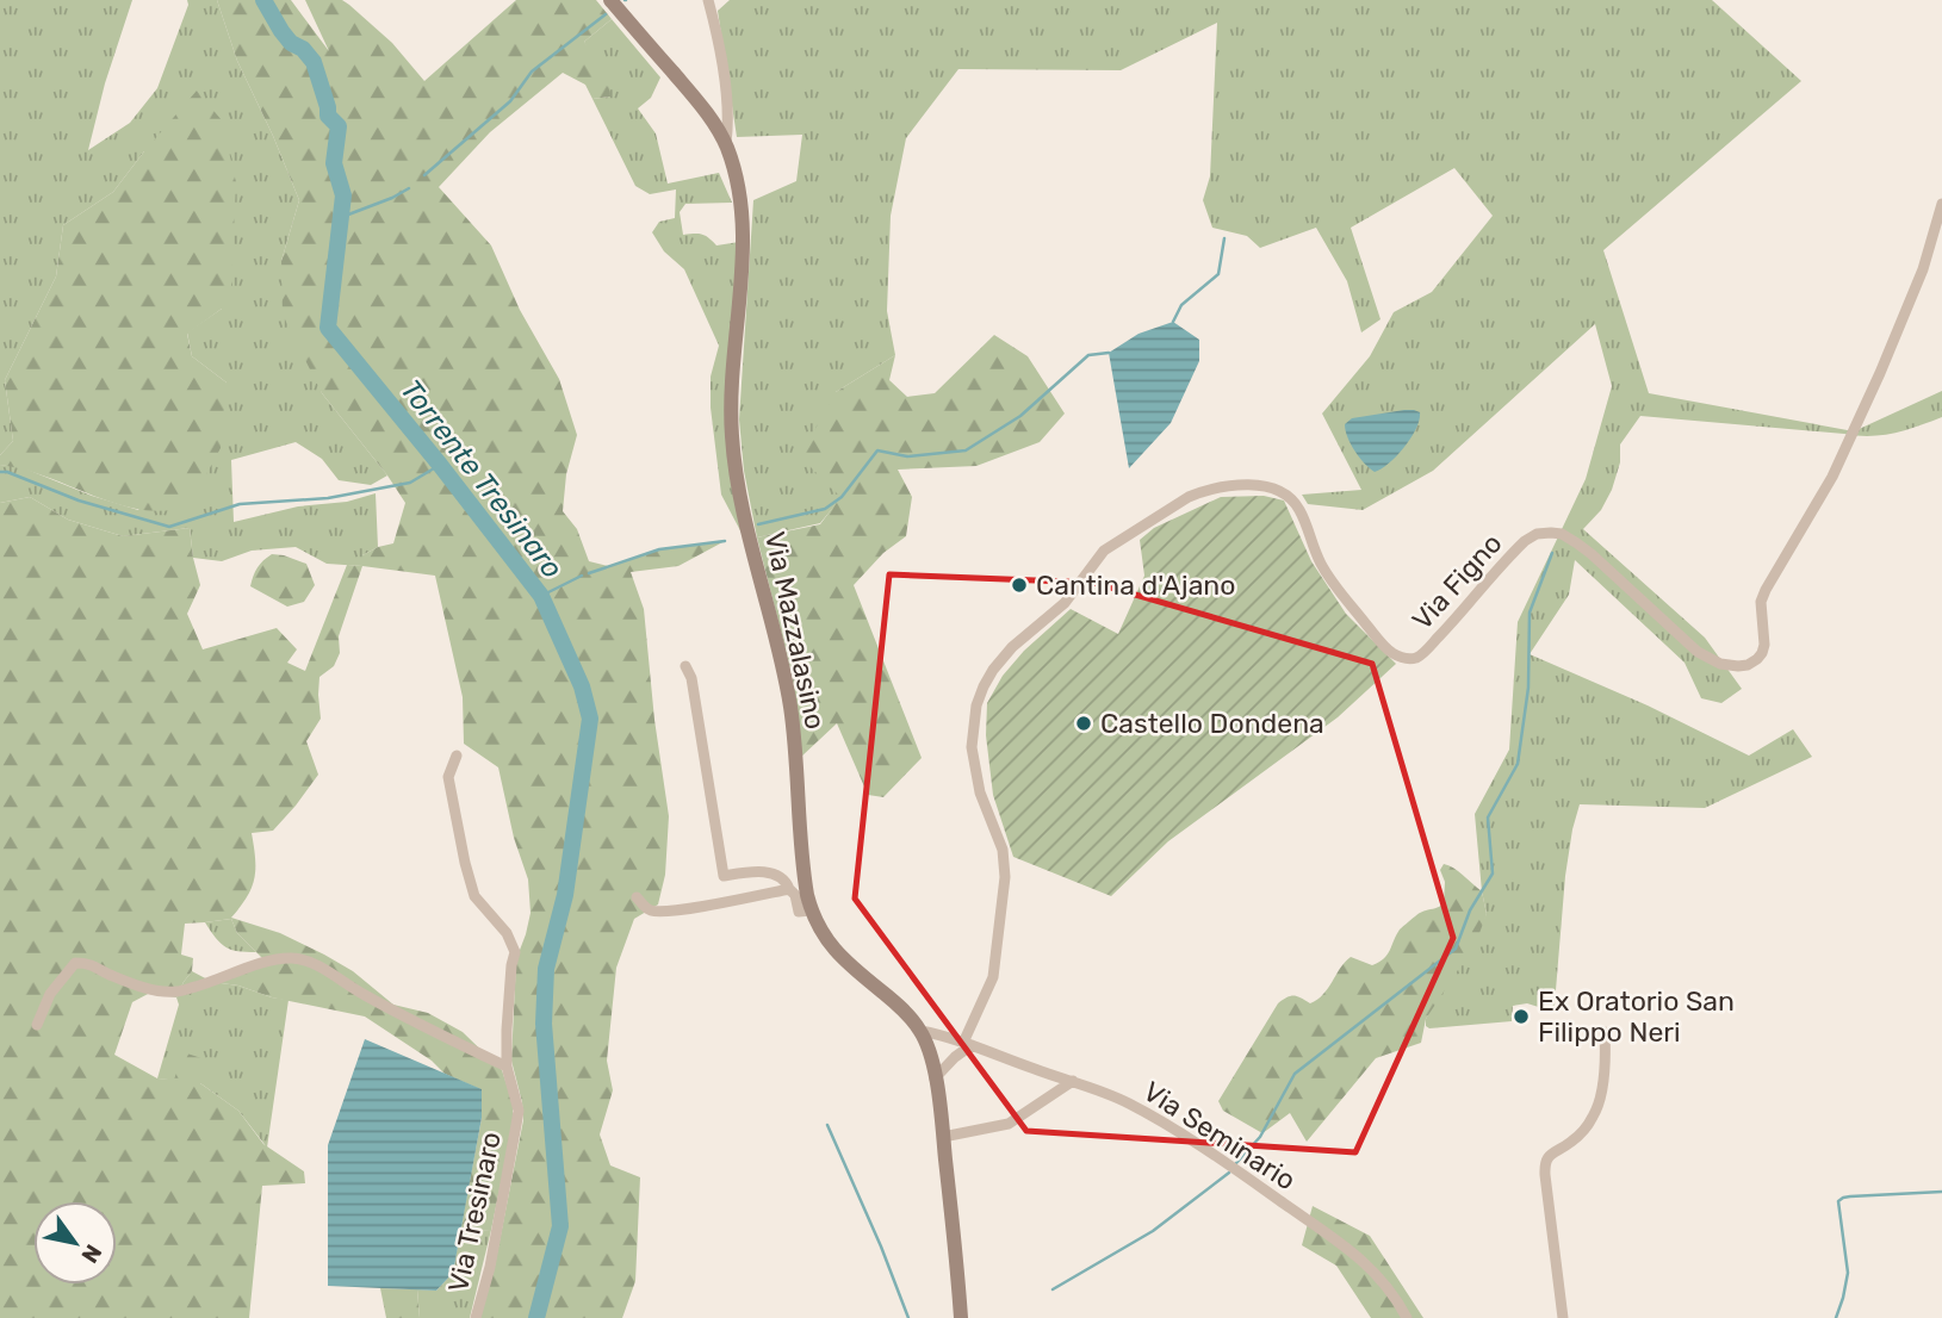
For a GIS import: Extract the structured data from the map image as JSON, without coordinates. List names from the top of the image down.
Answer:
{
  "streets": {
    "main road": ["Via Mazzalasino"],
    "street": ["Via Figno", "Via Seminario", "Via Tresinaro"]
  },
  "crossings": [
    ["Via Figno", "Via Seminario"],
    ["Via Mazzalasino", "Via Seminario"]
  ],
  "water": ["Torrente Tresinaro"],
  "places": ["Cantina d'Ajano", "Castello Dondena", "Ex Oratorio San Filippo Neri"],
  "north": "bottom right"
}
